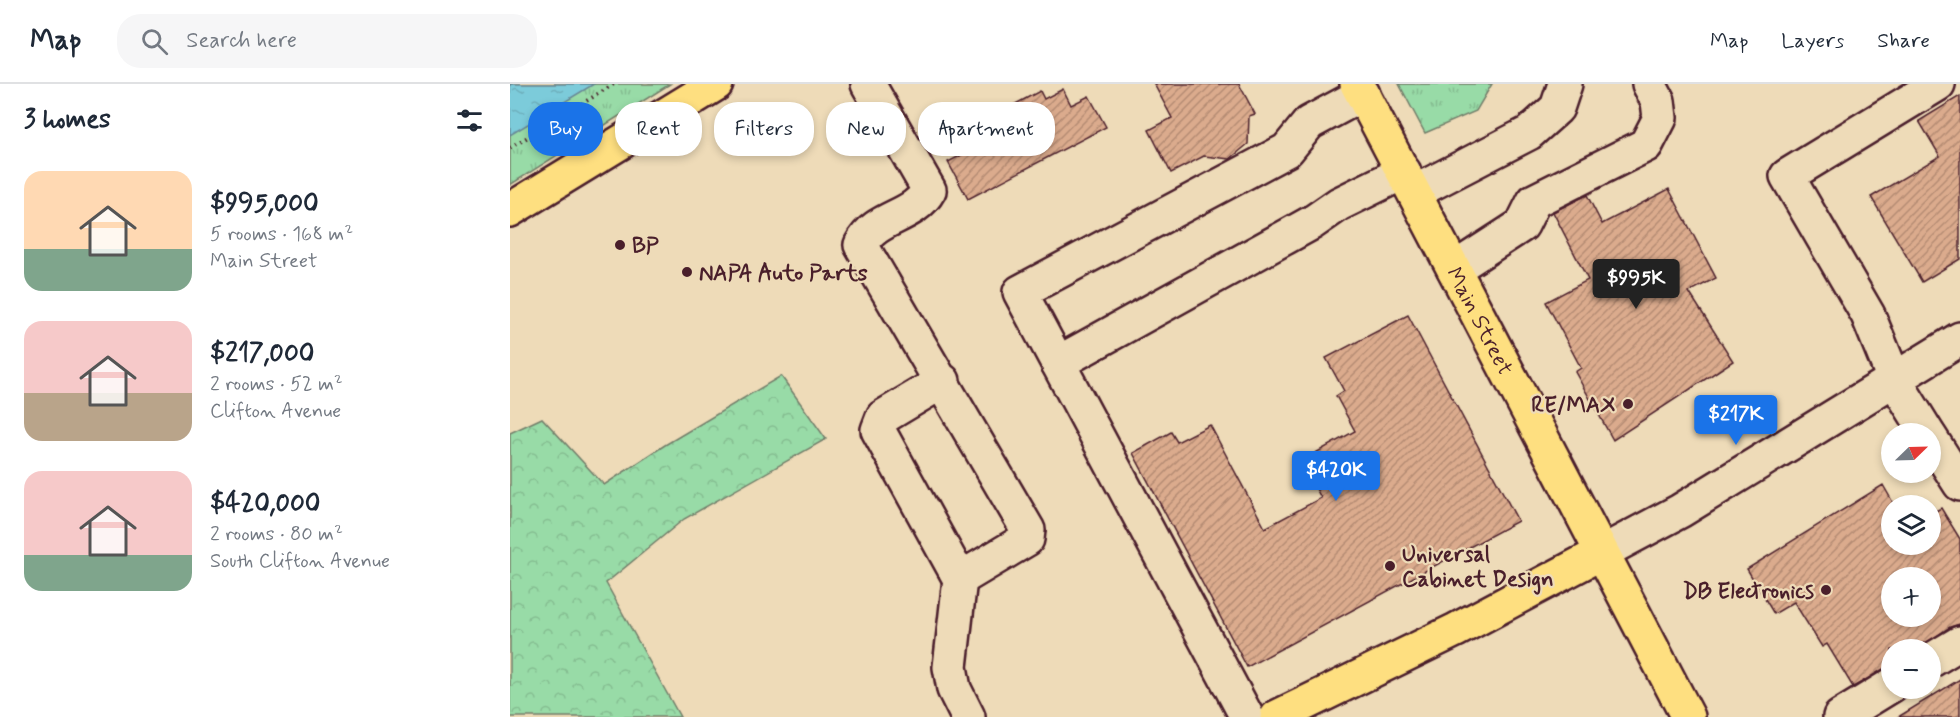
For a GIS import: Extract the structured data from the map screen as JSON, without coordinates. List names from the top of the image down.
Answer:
{
  "streets": {
    "main road": ["Main Street"]
  },
  "places": [
    "BP",
    "NAPA Auto Parts",
    "RE/MAX",
    "Universal Cabinet Design",
    "DB Electronics"
  ],
  "north": "top right",
  "page": {
    "header": "Map",
    "search": "Search here",
    "nav": ["Map", "Layers", "Share"],
    "heading": "3 homes",
    "chip": [
      "Buy",
      "Rent",
      "Filters",
      "New",
      "Apartment"
    ],
    "list": [
      {
        "name": "$995,000",
        "note": "5 rooms · 168 m² · Main Street"
      },
      {
        "name": "$217,000",
        "note": "2 rooms · 52 m² · Clifton Avenue"
      },
      {
        "name": "$420,000",
        "note": "2 rooms · 80 m² · South Clifton Avenue"
      }
    ],
    "price": ["$995K", "$217K", "$420K"],
    "map_buttons": ["+", "−"]
  }
}
